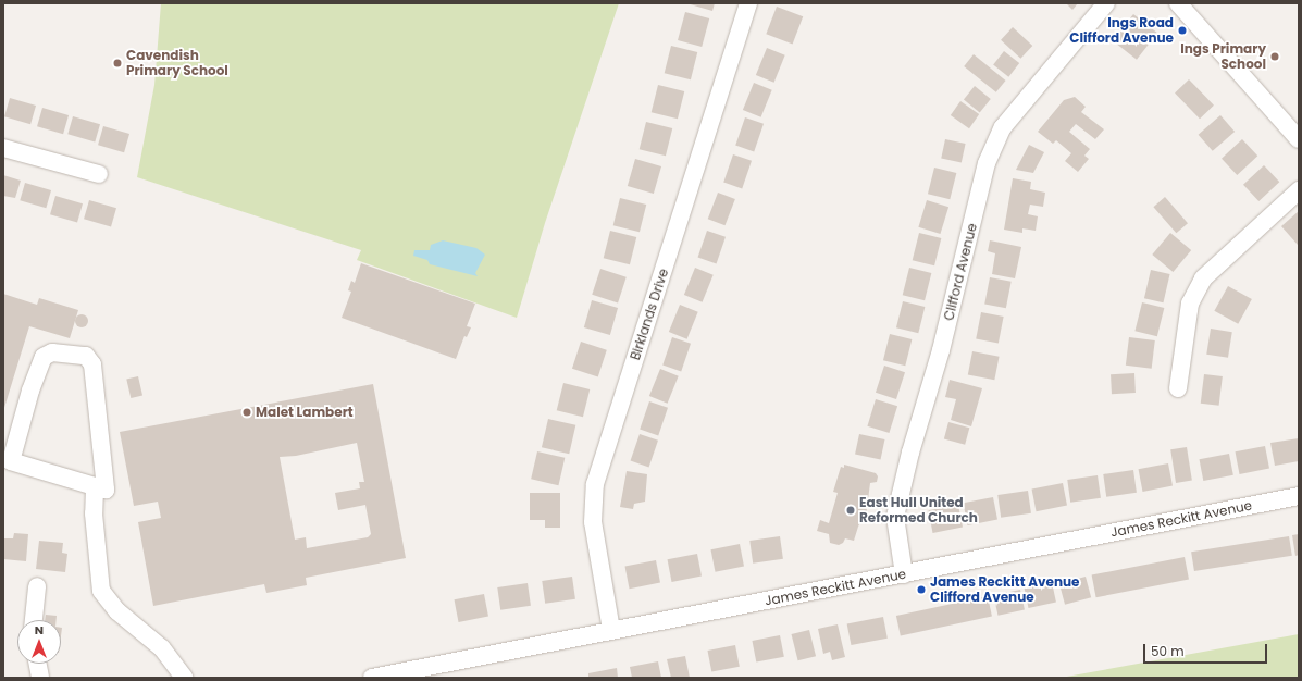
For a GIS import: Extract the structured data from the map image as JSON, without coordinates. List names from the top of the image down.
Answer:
{
  "streets": {
    "street": ["Clifford Avenue", "Birklands Drive", "James Reckitt Avenue"]
  },
  "crossings": [
    ["Clifford Avenue", "James Reckitt Avenue"],
    ["Birklands Drive", "James Reckitt Avenue"]
  ],
  "places": [
    "Ings Road Clifford Avenue",
    "Ings Primary School",
    "Cavendish Primary School",
    "Malet Lambert",
    "East Hull United Reformed Church",
    "James Reckitt Avenue Clifford Avenue"
  ],
  "scale_bar": "50 m",
  "north": "top"
}
